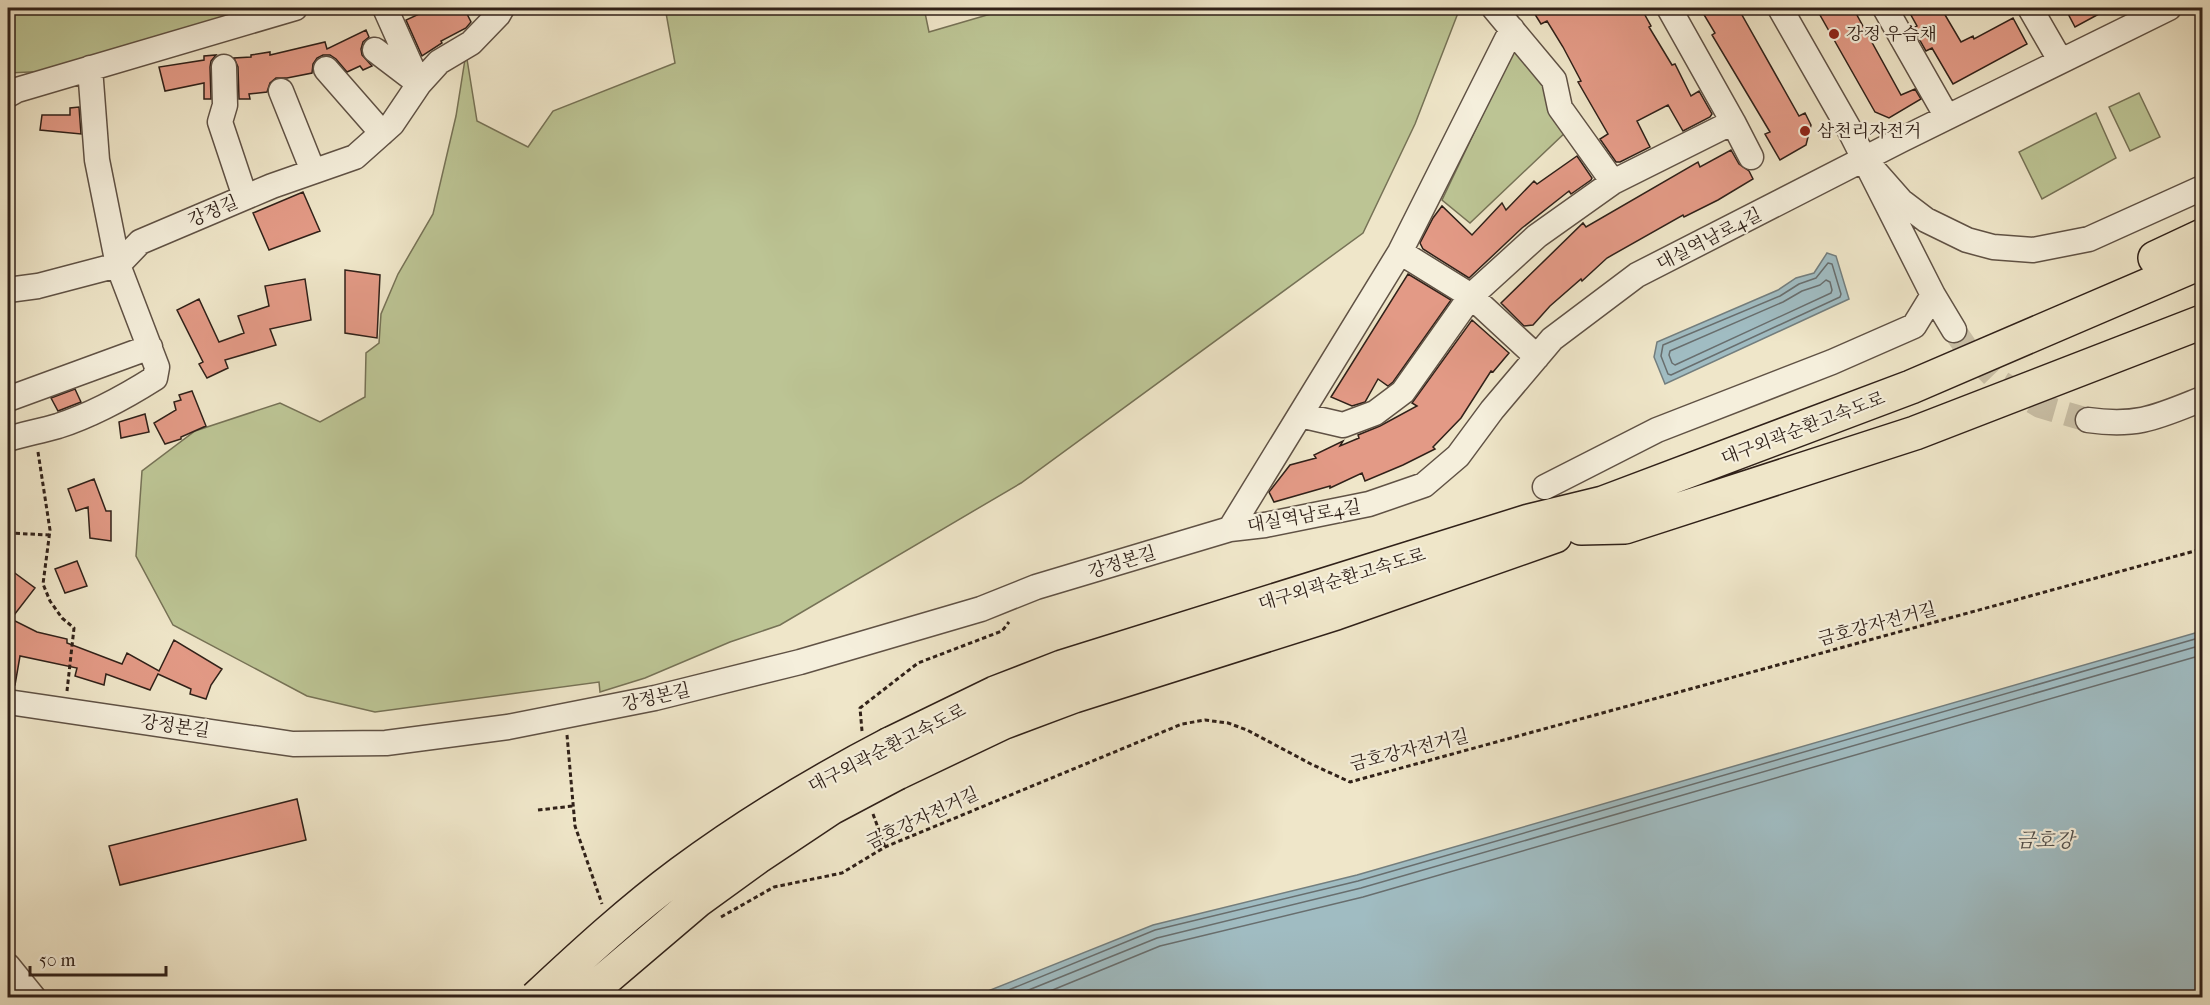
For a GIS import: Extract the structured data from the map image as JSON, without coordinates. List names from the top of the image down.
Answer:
{
  "streets": {
    "highway": ["대구외곽순환고속도로"],
    "street": ["강정길", "대실역남로4길", "강정본길"],
    "path": ["금호강자전거길"]
  },
  "crossings": [
    ["대실역남로4길", "강정본길"]
  ],
  "water": ["금호강"],
  "places": ["강정 우슴채", "삼천리자전거"],
  "scale_bar": "50 m"
}
